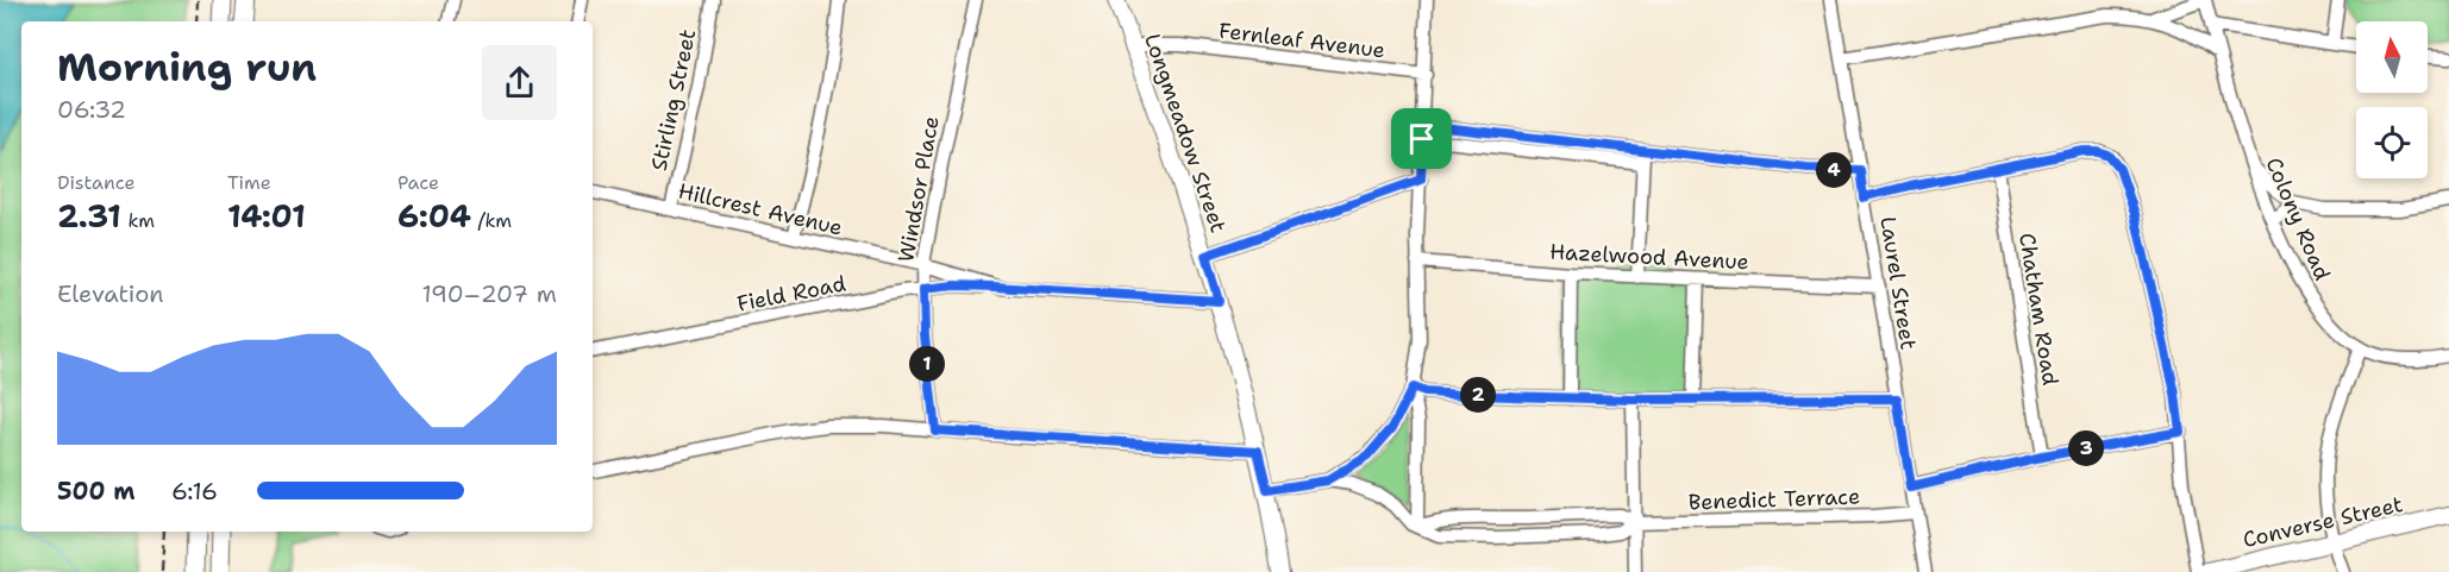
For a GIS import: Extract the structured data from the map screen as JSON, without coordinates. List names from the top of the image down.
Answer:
{
  "streets": {
    "main road": ["Longmeadow Street", "Converse Street"],
    "street": [
      "Fernleaf Avenue",
      "Stirling Street",
      "Windsor Place",
      "Hillcrest Avenue",
      "Colony Road",
      "Hazelwood Avenue",
      "Laurel Street",
      "Field Road",
      "Chatham Road",
      "Benedict Terrace"
    ]
  },
  "crossings": [
    ["Fernleaf Avenue", "Longmeadow Street"],
    ["Stirling Street", "Hillcrest Avenue"],
    ["Longmeadow Street", "Field Road"],
    ["Windsor Place", "Hillcrest Avenue"],
    ["Windsor Place", "Field Road"],
    ["Hillcrest Avenue", "Field Road"],
    ["Hazelwood Avenue", "Laurel Street"],
    ["Laurel Street", "Benedict Terrace"]
  ],
  "north": "top",
  "page": {
    "heading": ["Morning run", "06:32"],
    "stats": [
      ["Distance", "2.31 km"],
      ["Time", "14:01"],
      ["Pace", "6:04 /km"]
    ],
    "pins": [
      "4",
      "1",
      "2",
      "3"
    ],
    "chart": ["Elevation", "190–207 m"],
    "list": [
      {
        "name": "500 m",
        "note": "6:16"
      }
    ]
  }
}
